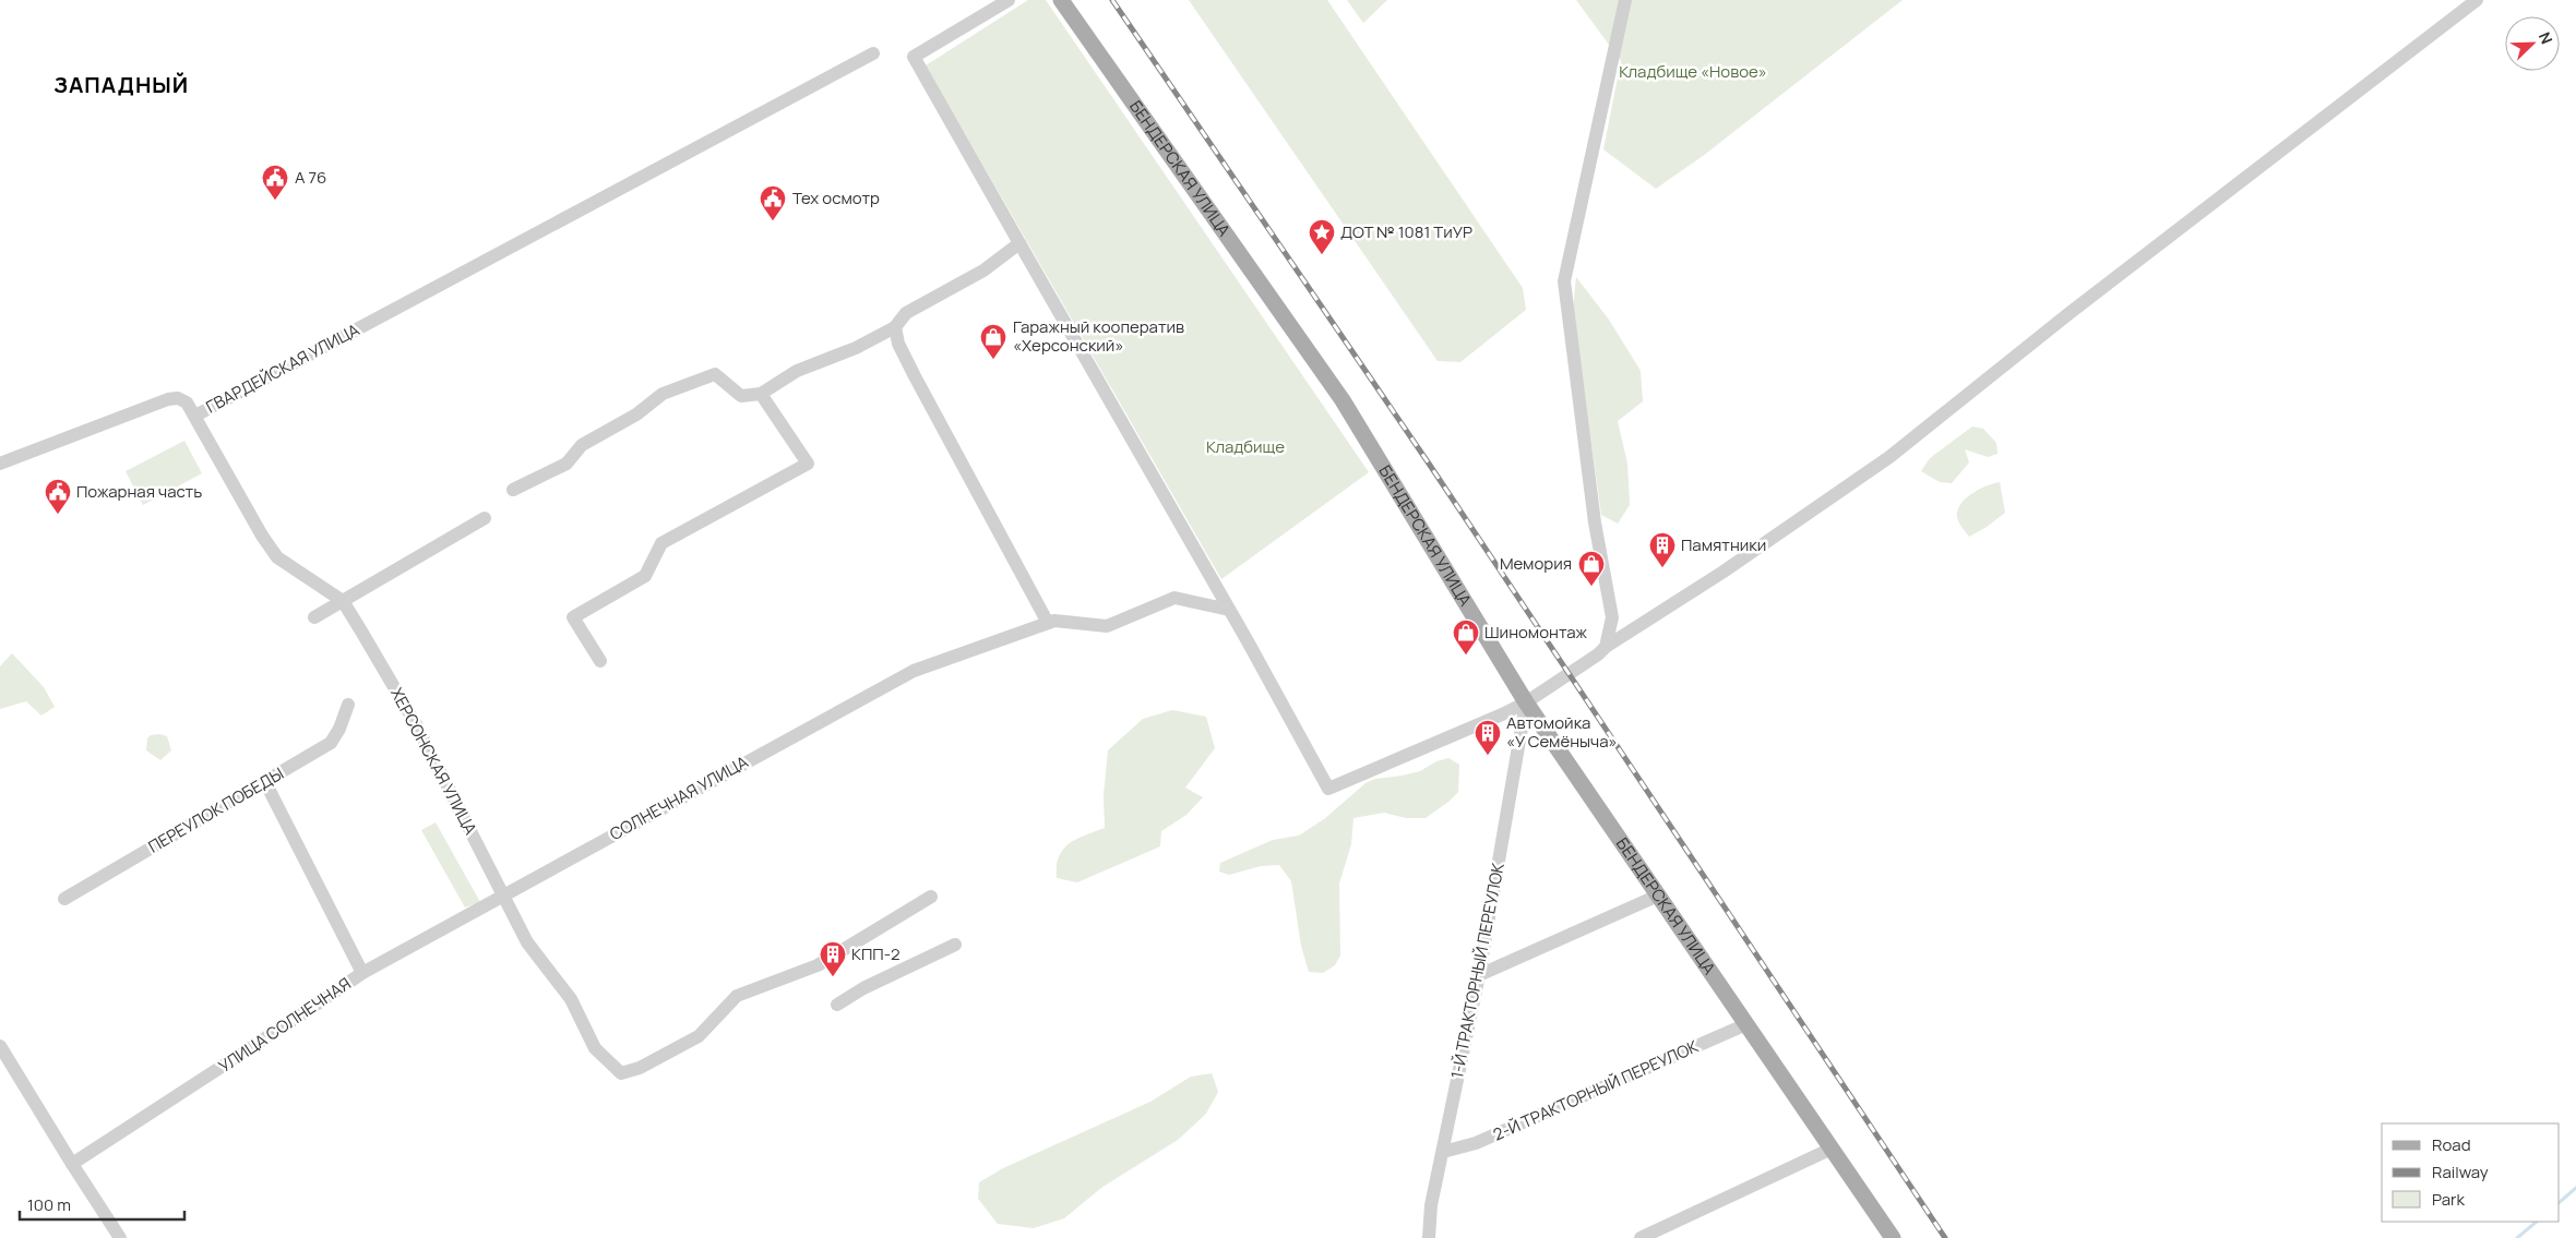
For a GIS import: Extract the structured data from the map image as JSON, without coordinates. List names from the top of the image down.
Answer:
{
  "streets": {
    "main road": ["БЕНДЕРСКАЯ УЛИЦА"],
    "street": [
      "ГВАРДЕЙСКАЯ УЛИЦА",
      "ХЕРСОНСКАЯ УЛИЦА",
      "СОЛНЕЧНАЯ УЛИЦА",
      "ПЕРЕУЛОК ПОБЕДЫ",
      "1-Й ТРАКТОРНЫЙ ПЕРЕУЛОК",
      "УЛИЦА СОЛНЕЧНАЯ",
      "2-Й ТРАКТОРНЫЙ ПЕРЕУЛОК"
    ]
  },
  "crossings": [
    ["БЕНДЕРСКАЯ УЛИЦА", "1-Й ТРАКТОРНЫЙ ПЕРЕУЛОК"],
    ["БЕНДЕРСКАЯ УЛИЦА", "2-Й ТРАКТОРНЫЙ ПЕРЕУЛОК"],
    ["ХЕРСОНСКАЯ УЛИЦА", "СОЛНЕЧНАЯ УЛИЦА"],
    ["ХЕРСОНСКАЯ УЛИЦА", "УЛИЦА СОЛНЕЧНАЯ"],
    ["СОЛНЕЧНАЯ УЛИЦА", "УЛИЦА СОЛНЕЧНАЯ"],
    ["1-Й ТРАКТОРНЫЙ ПЕРЕУЛОК", "2-Й ТРАКТОРНЫЙ ПЕРЕУЛОК"]
  ],
  "districts": ["ЗАПАДНЫЙ"],
  "parks": ["Кладбище «Новое»", "Кладбище"],
  "places": {
    "public building": ["А 76", "Тех осмотр", "Пожарная часть"],
    "place": ["ДОТ № 1081 ТиУР"],
    "shop": ["Гаражный кооператив «Херсонский»", "Мемория", "Шиномонтаж"],
    "building": ["Памятники", "Автомойка «У Семёныча»", "КПП-2"]
  },
  "legend": ["Road", "Railway", "Park"],
  "scale_bar": "100 m",
  "north": "top right"
}
